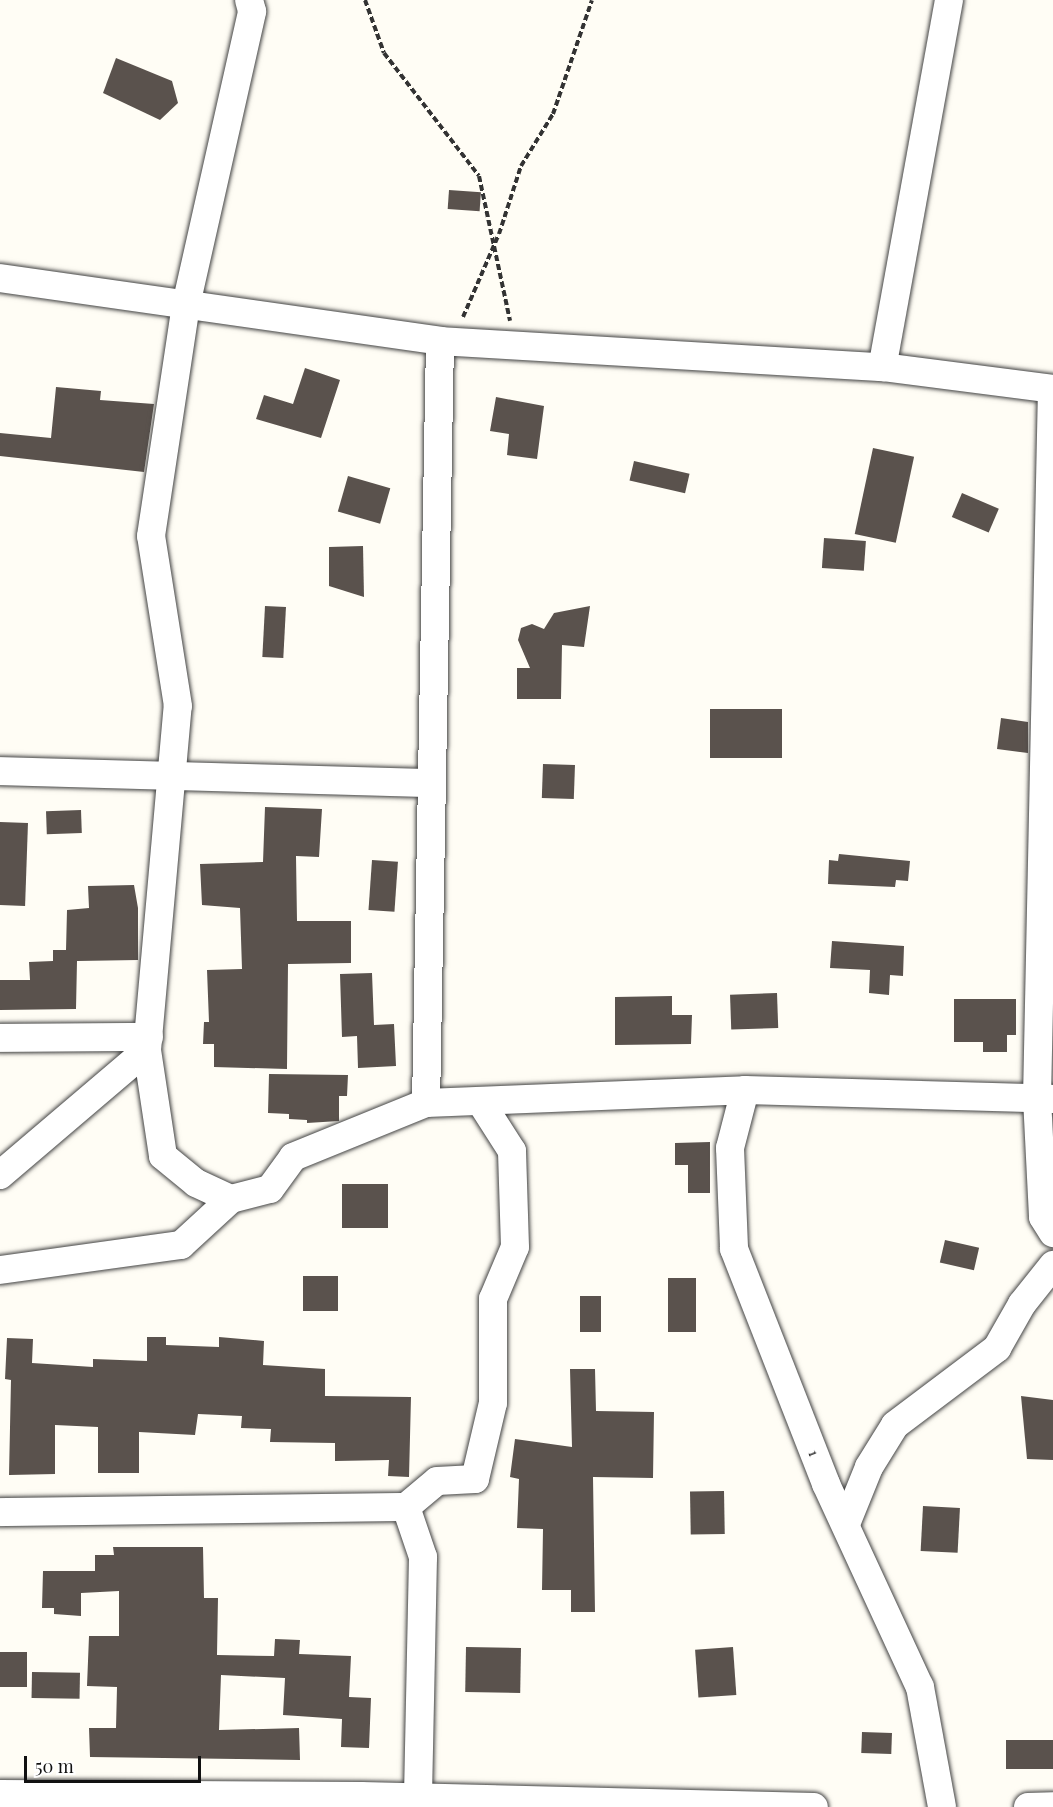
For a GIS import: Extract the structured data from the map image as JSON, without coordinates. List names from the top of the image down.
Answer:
{
  "streets": {
    "street": ["1"]
  },
  "scale_bar": "50 m"
}
